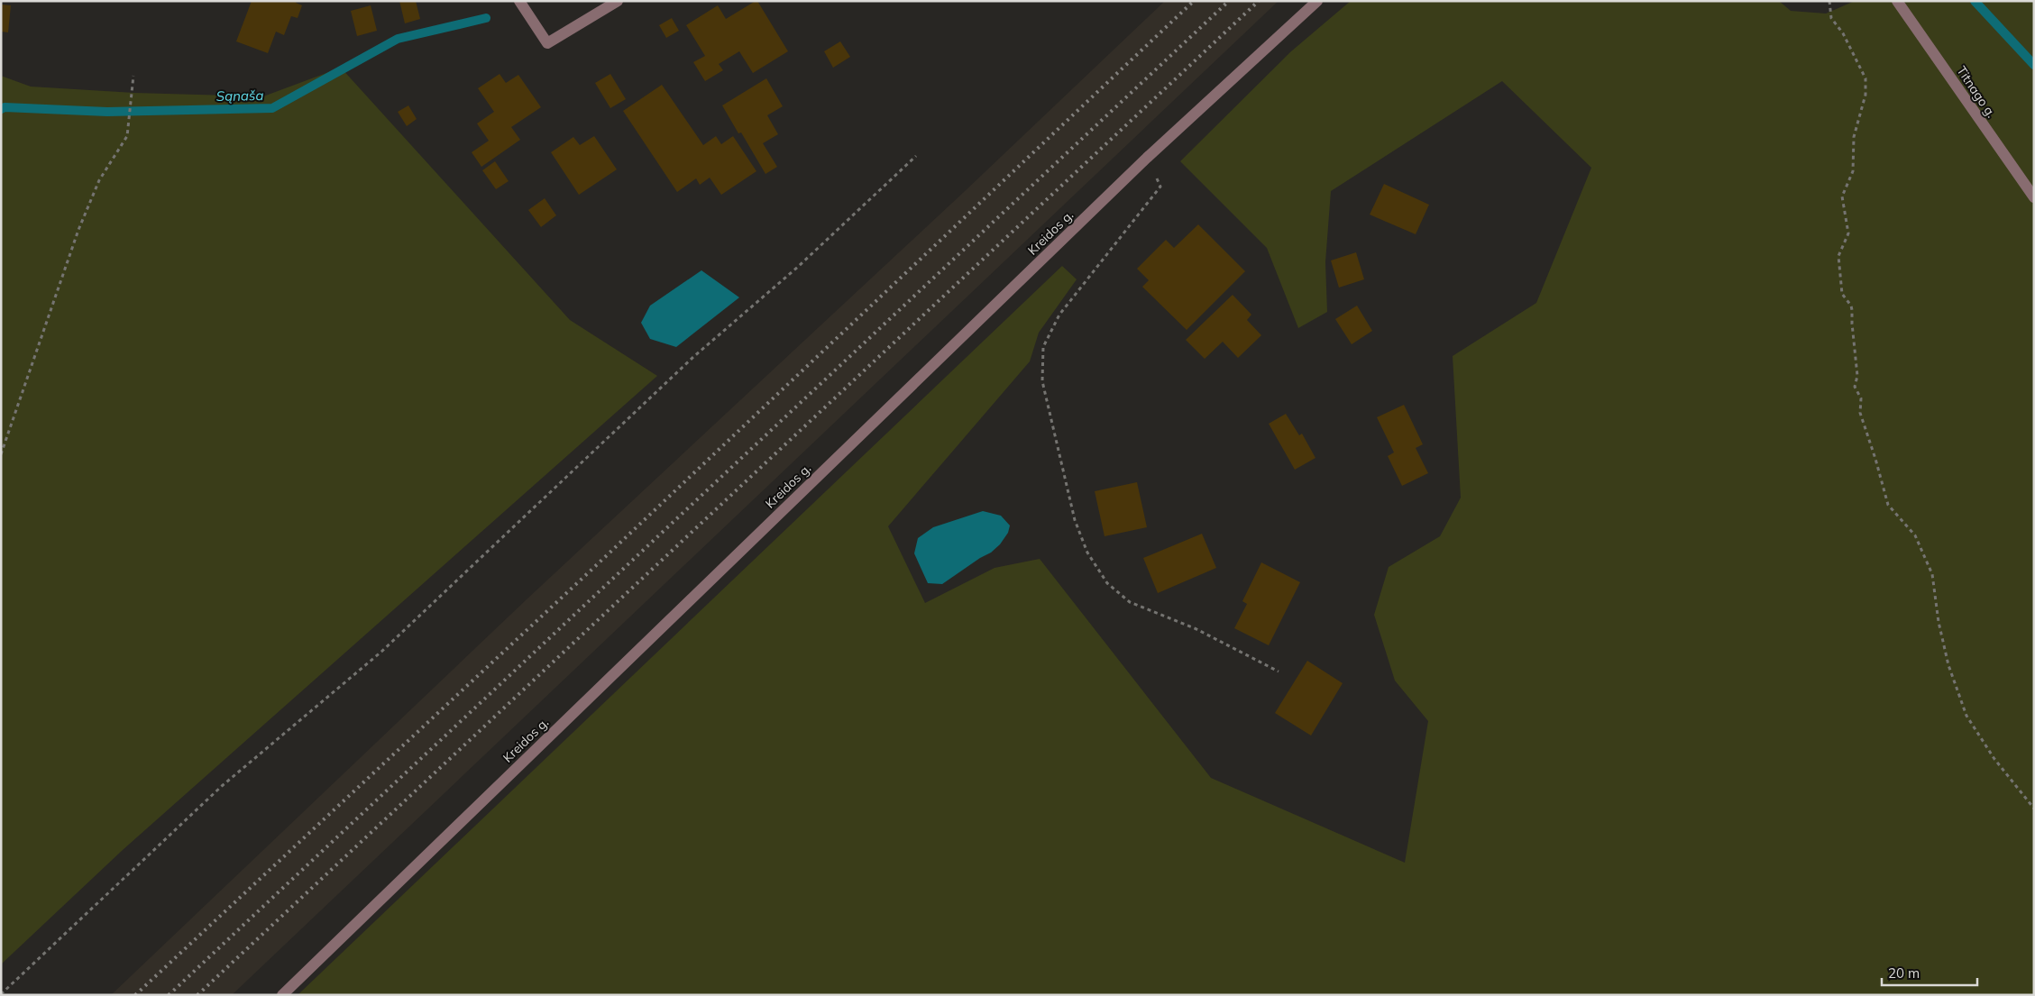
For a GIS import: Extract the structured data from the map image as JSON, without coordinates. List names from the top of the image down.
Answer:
{
  "streets": {
    "street": ["Titnago g.", "Kreidos g."]
  },
  "water": ["Sąnaša"],
  "scale_bar": "20 m"
}
